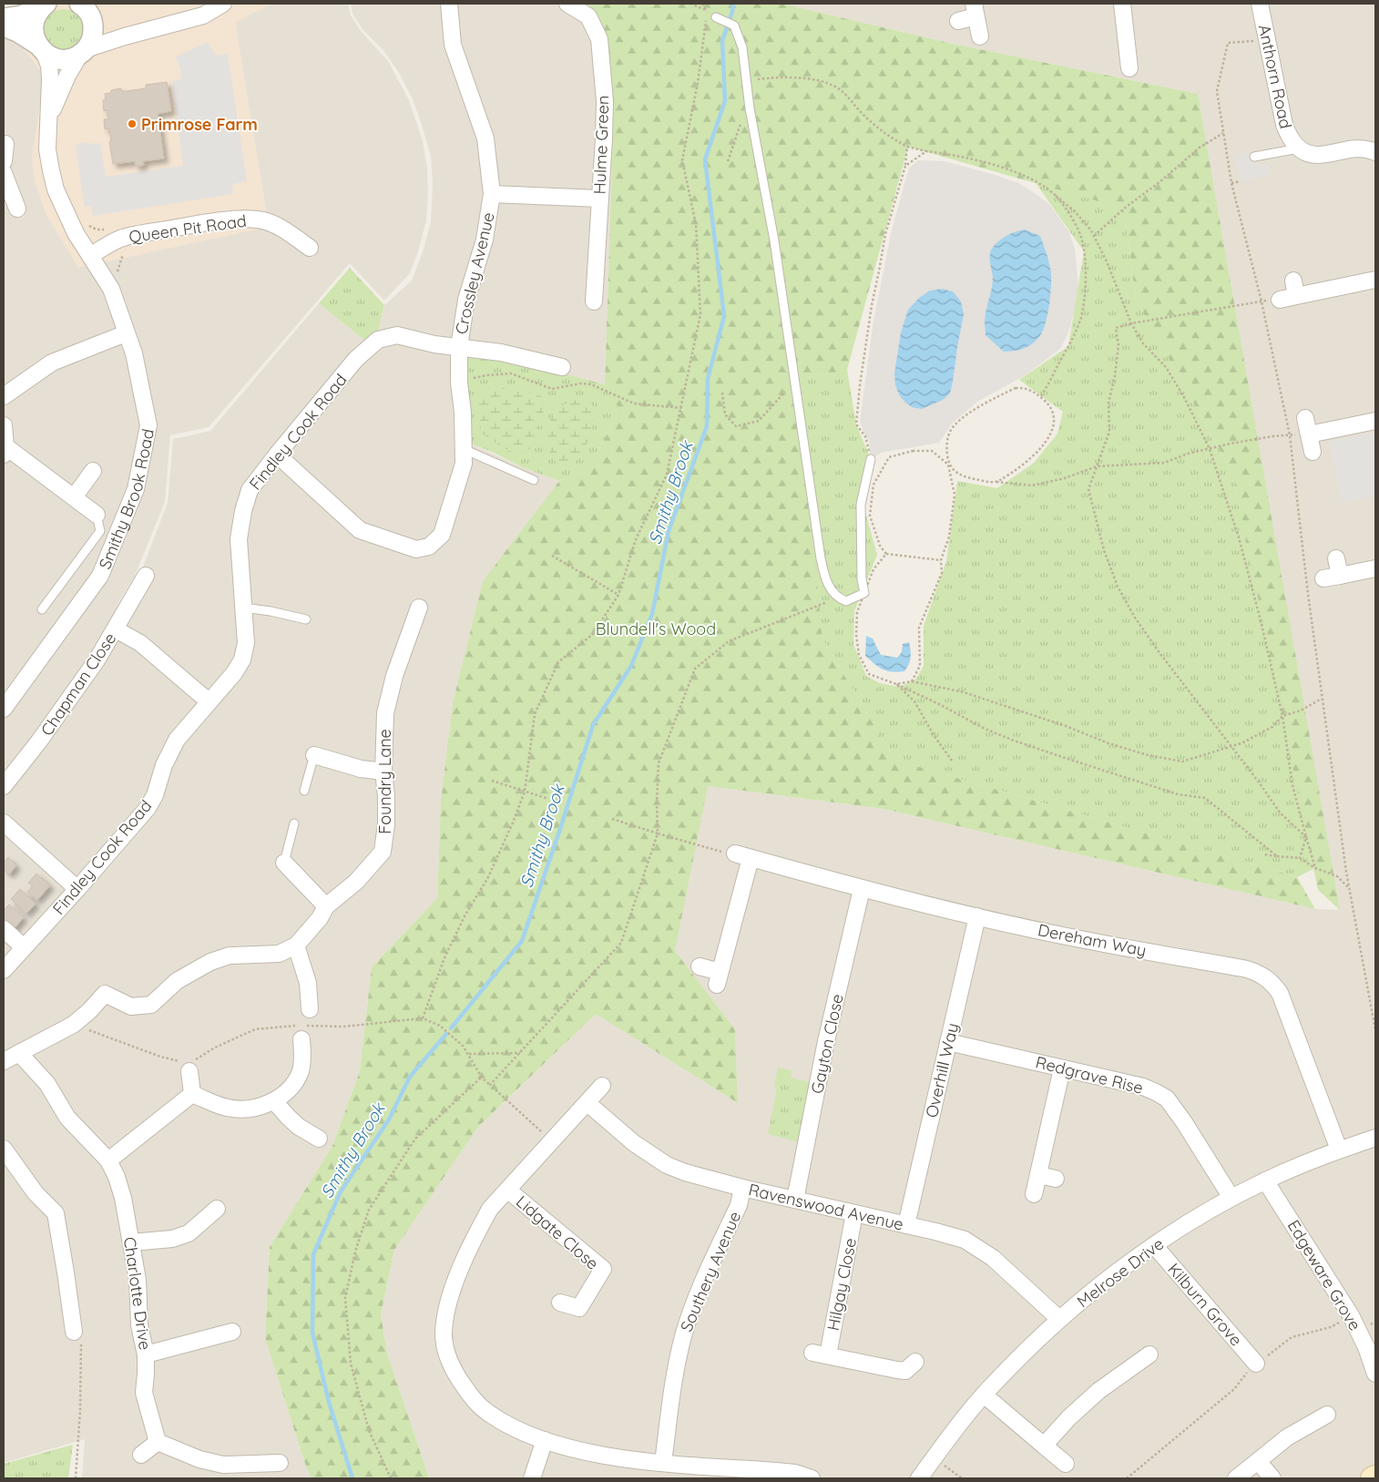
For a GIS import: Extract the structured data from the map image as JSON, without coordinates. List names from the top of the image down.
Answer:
{
  "streets": {
    "street": [
      "Anthorn Road",
      "Hulme Green",
      "Queen Pit Road",
      "Crossley Avenue",
      "Findley Cook Road",
      "Smithy Brook Road",
      "Chapman Close",
      "Foundry Lane",
      "Dereham Way",
      "Gayton Close",
      "Overhill Way",
      "Redgrave Rise",
      "Ravenswood Avenue",
      "Lidgate Close",
      "Southery Avenue",
      "Melrose Drive",
      "Edgeware Grove",
      "Hilgay Close",
      "Charlotte Drive",
      "Kilburn Grove"
    ]
  },
  "crossings": [
    ["Queen Pit Road", "Smithy Brook Road"],
    ["Crossley Avenue", "Findley Cook Road"],
    ["Foundry Lane", "Charlotte Drive"],
    ["Dereham Way", "Gayton Close"],
    ["Dereham Way", "Overhill Way"],
    ["Dereham Way", "Melrose Drive"],
    ["Gayton Close", "Ravenswood Avenue"],
    ["Overhill Way", "Redgrave Rise"],
    ["Overhill Way", "Ravenswood Avenue"],
    ["Redgrave Rise", "Melrose Drive"],
    ["Ravenswood Avenue", "Southery Avenue"],
    ["Ravenswood Avenue", "Melrose Drive"],
    ["Ravenswood Avenue", "Hilgay Close"],
    ["Melrose Drive", "Edgeware Grove"],
    ["Melrose Drive", "Kilburn Grove"]
  ],
  "water": ["Smithy Brook"],
  "parks": ["Blundell's Wood"],
  "places": ["Primrose Farm"]
}
